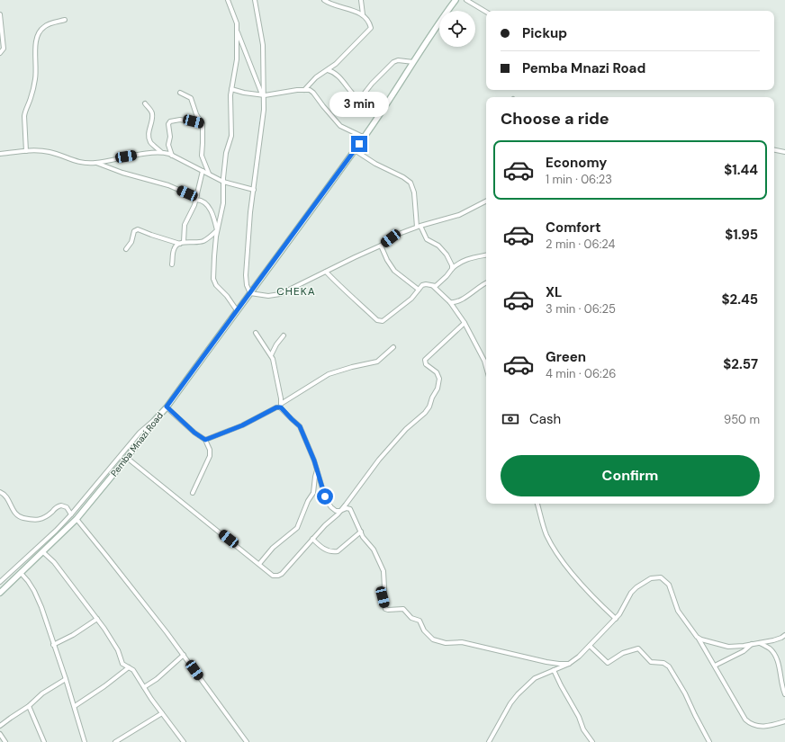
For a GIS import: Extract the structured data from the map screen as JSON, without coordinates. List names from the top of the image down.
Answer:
{
  "streets": {
    "main road": ["Pemba Mnazi Road"]
  },
  "districts": ["CHEKA"],
  "page": {
    "banner": ["Pickup", "Pemba Mnazi Road"],
    "bubble": "3 min",
    "heading": "Choose a ride",
    "list": [
      {
        "name": "Economy",
        "note": "1 min · 06:23",
        "value": "$1.44"
      },
      {
        "name": "Comfort",
        "note": "2 min · 06:24",
        "value": "$1.95"
      },
      {
        "name": "XL",
        "note": "3 min · 06:25",
        "value": "$2.45"
      },
      {
        "name": "Green",
        "note": "4 min · 06:26",
        "value": "$2.57"
      }
    ],
    "pay": ["Cash", "950 m"],
    "buttons": "Confirm"
  }
}
